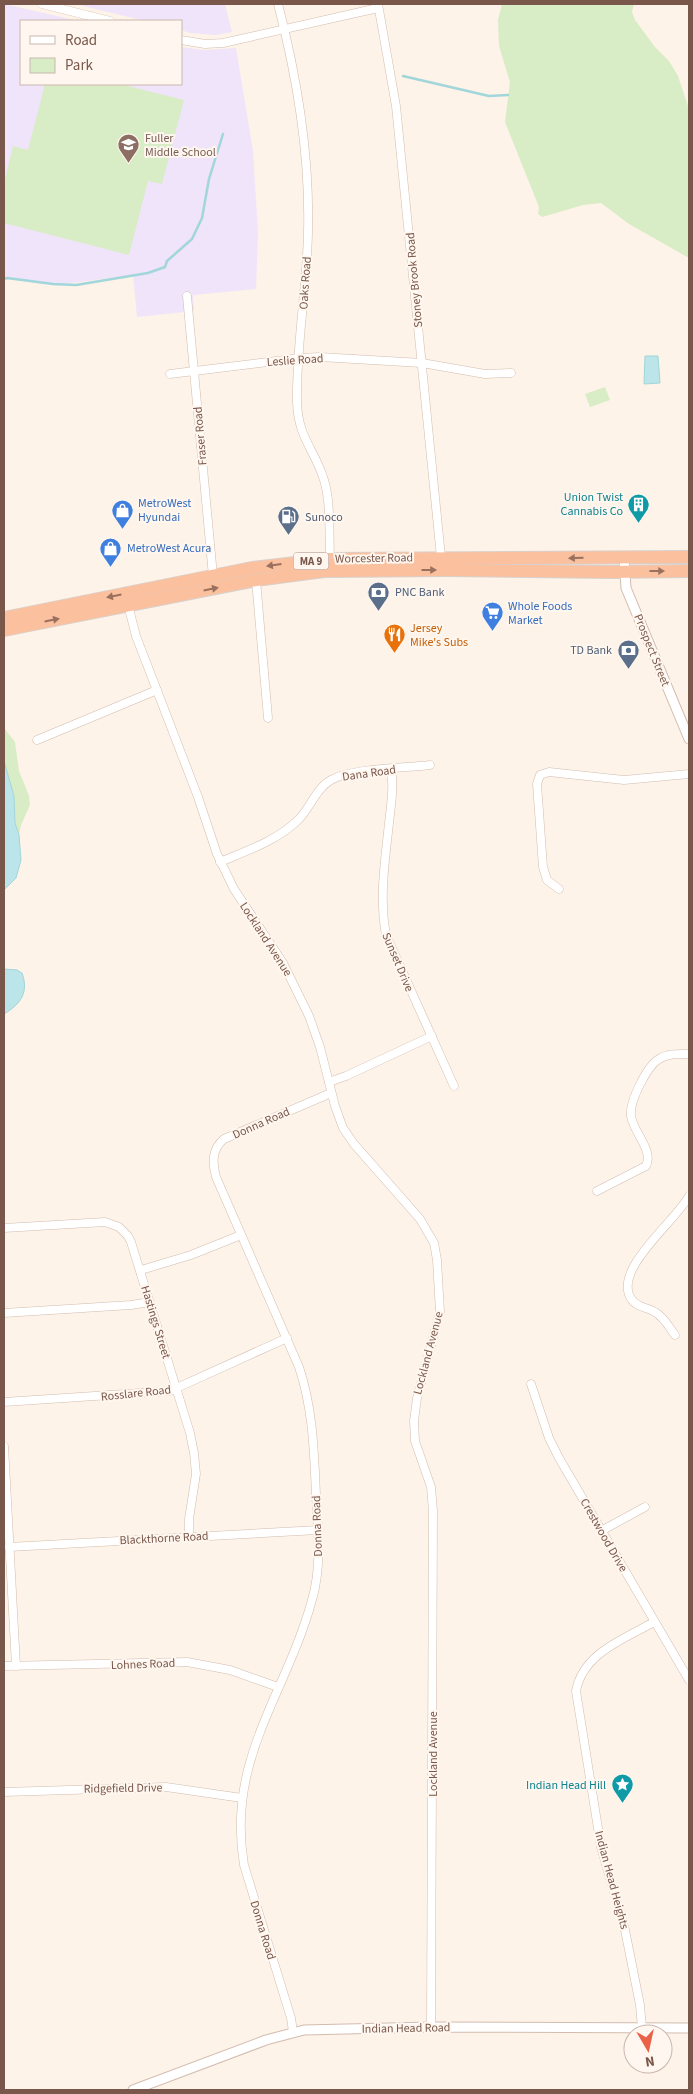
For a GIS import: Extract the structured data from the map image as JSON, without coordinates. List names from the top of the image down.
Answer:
{
  "streets": {
    "highway": ["Worcester Road", "MA 9"],
    "street": [
      "Stoney Brook Road",
      "Oaks Road",
      "Leslie Road",
      "Fraser Road",
      "Prospect Street",
      "Dana Road",
      "Lockland Avenue",
      "Sunset Drive",
      "Donna Road",
      "Hastings Street",
      "Rosslare Road",
      "Crestwood Drive",
      "Blackthorne Road",
      "Lohnes Road",
      "Ridgefield Drive",
      "Indian Head Heights",
      "Indian Head Road"
    ]
  },
  "crossings": [
    ["Stoney Brook Road", "Leslie Road"],
    ["Stoney Brook Road", "Worcester Road"],
    ["Oaks Road", "Leslie Road"],
    ["Oaks Road", "Worcester Road"],
    ["Leslie Road", "Fraser Road"],
    ["Fraser Road", "Worcester Road"],
    ["Worcester Road", "Prospect Street"],
    ["Worcester Road", "Lockland Avenue"],
    ["Dana Road", "Lockland Avenue"],
    ["Dana Road", "Sunset Drive"],
    ["Lockland Avenue", "Donna Road"],
    ["Lockland Avenue", "Indian Head Road"],
    ["Donna Road", "Rosslare Road"],
    ["Donna Road", "Blackthorne Road"],
    ["Donna Road", "Lohnes Road"],
    ["Donna Road", "Ridgefield Drive"],
    ["Donna Road", "Indian Head Road"],
    ["Hastings Street", "Rosslare Road"],
    ["Hastings Street", "Blackthorne Road"],
    ["Crestwood Drive", "Indian Head Heights"]
  ],
  "places": {
    "school or university": ["Fuller Middle School"],
    "building": ["Union Twist Cannabis Co"],
    "shop": ["MetroWest Hyundai", "MetroWest Acura"],
    "fuel station": ["Sunoco"],
    "bank": ["PNC Bank", "TD Bank"],
    "supermarket": ["Whole Foods Market"],
    "restaurant": ["Jersey Mike's Subs"],
    "place": ["Indian Head Hill"]
  },
  "legend": ["Road", "Park"],
  "north": "bottom"
}
